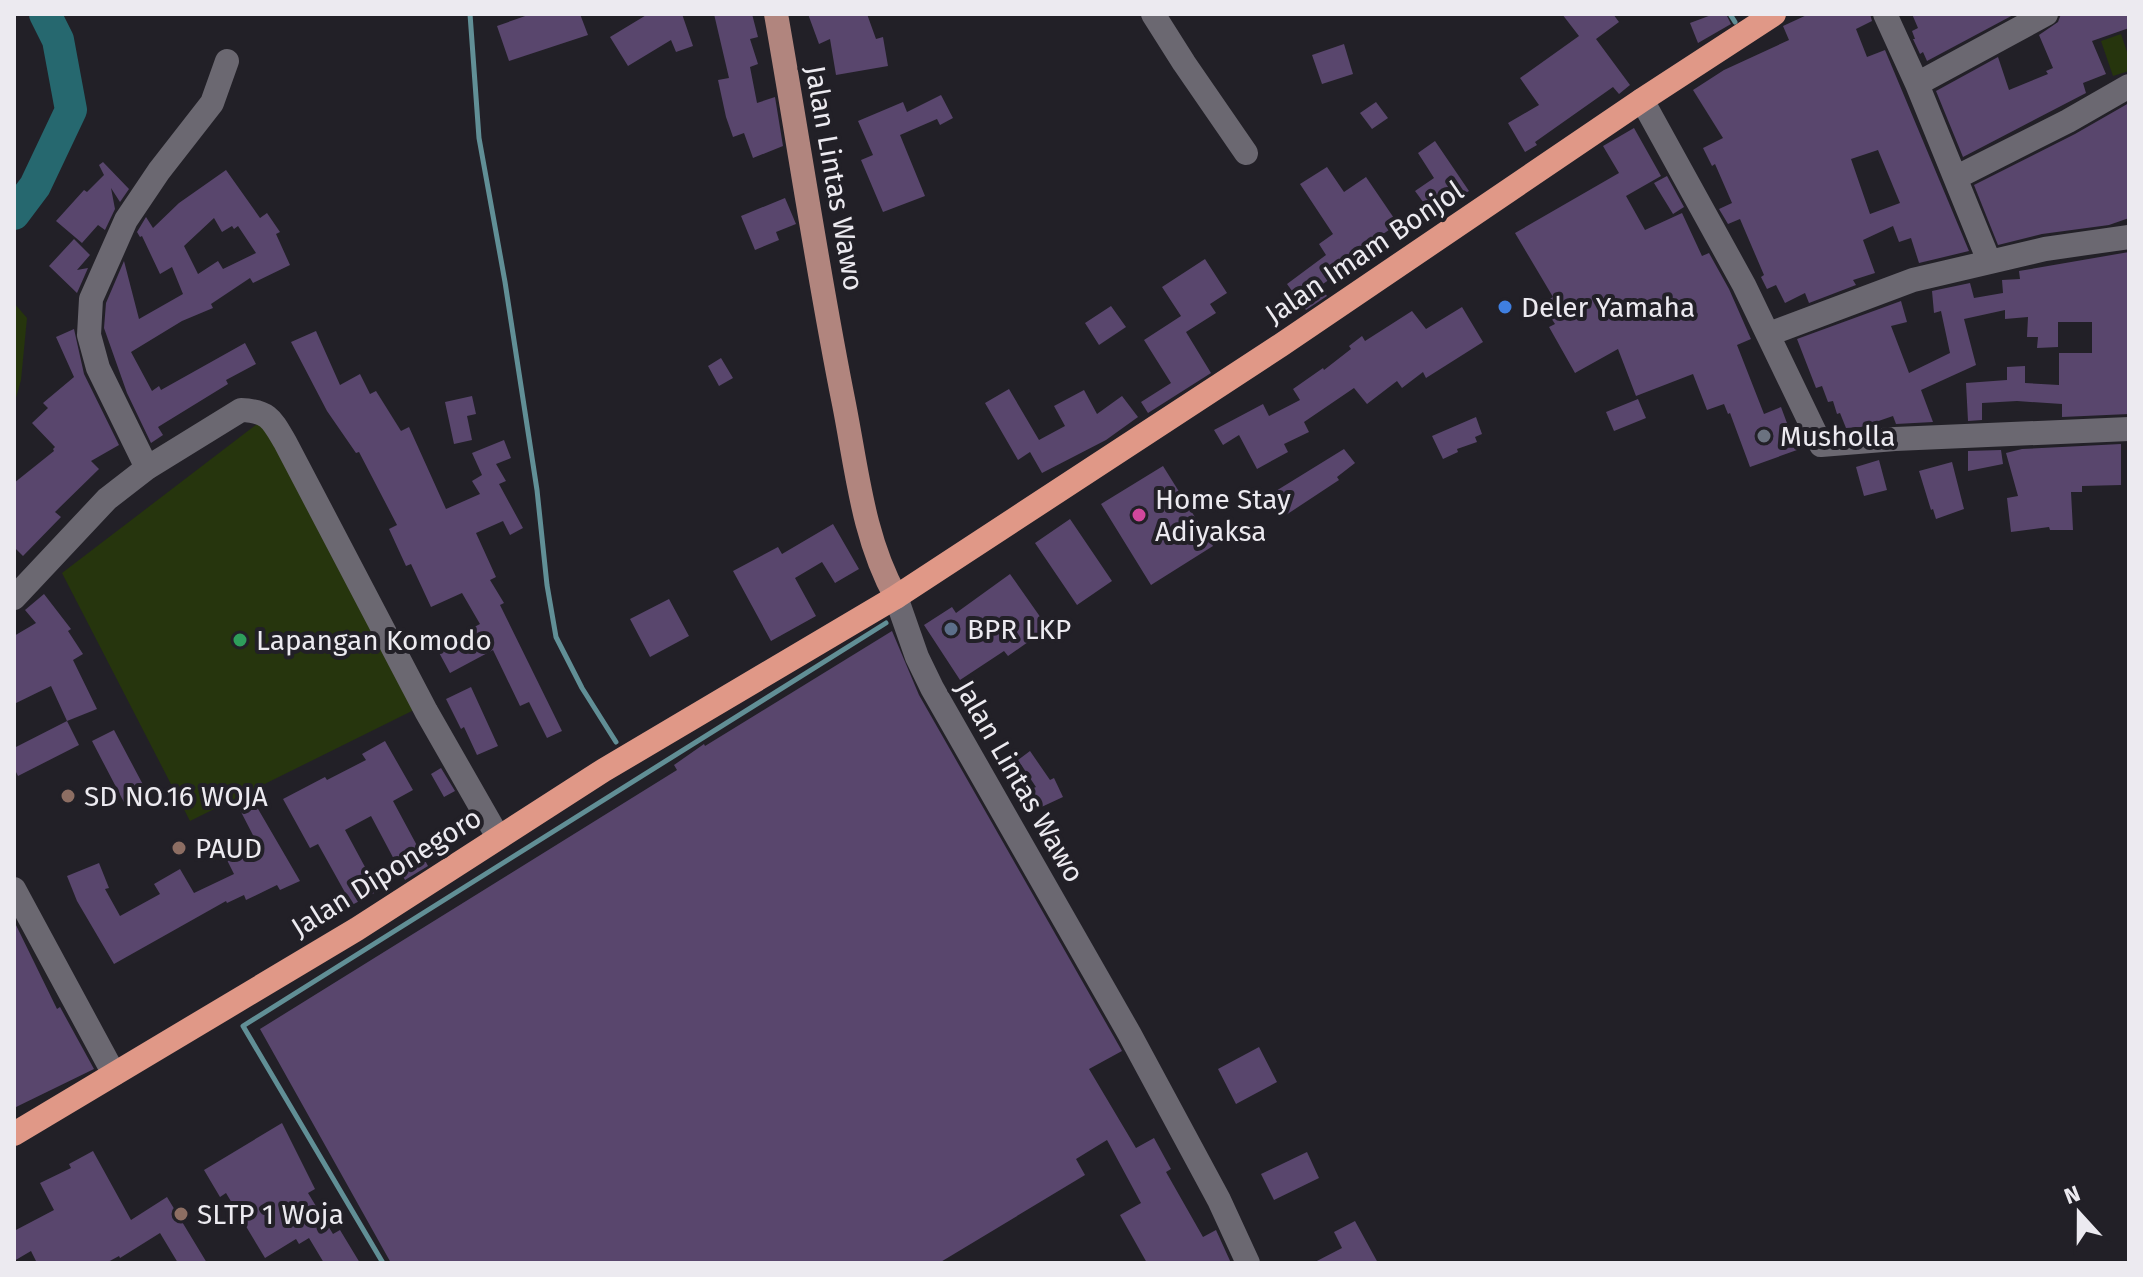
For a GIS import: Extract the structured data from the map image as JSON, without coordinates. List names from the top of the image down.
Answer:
{
  "streets": {
    "highway": ["Jalan Imam Bonjol", "Jalan Diponegoro"],
    "main road": ["Jalan Lintas Wawo"]
  },
  "crossings": [
    ["Jalan Lintas Wawo", "Jalan Imam Bonjol"],
    ["Jalan Lintas Wawo", "Jalan Diponegoro"],
    ["Jalan Imam Bonjol", "Jalan Diponegoro"]
  ],
  "places": [
    "Deler Yamaha",
    "Musholla",
    "Home Stay Adiyaksa",
    "BPR LKP",
    "Lapangan Komodo",
    "SD NO.16 WOJA",
    "PAUD",
    "SLTP 1 Woja"
  ],
  "north": "top"
}
